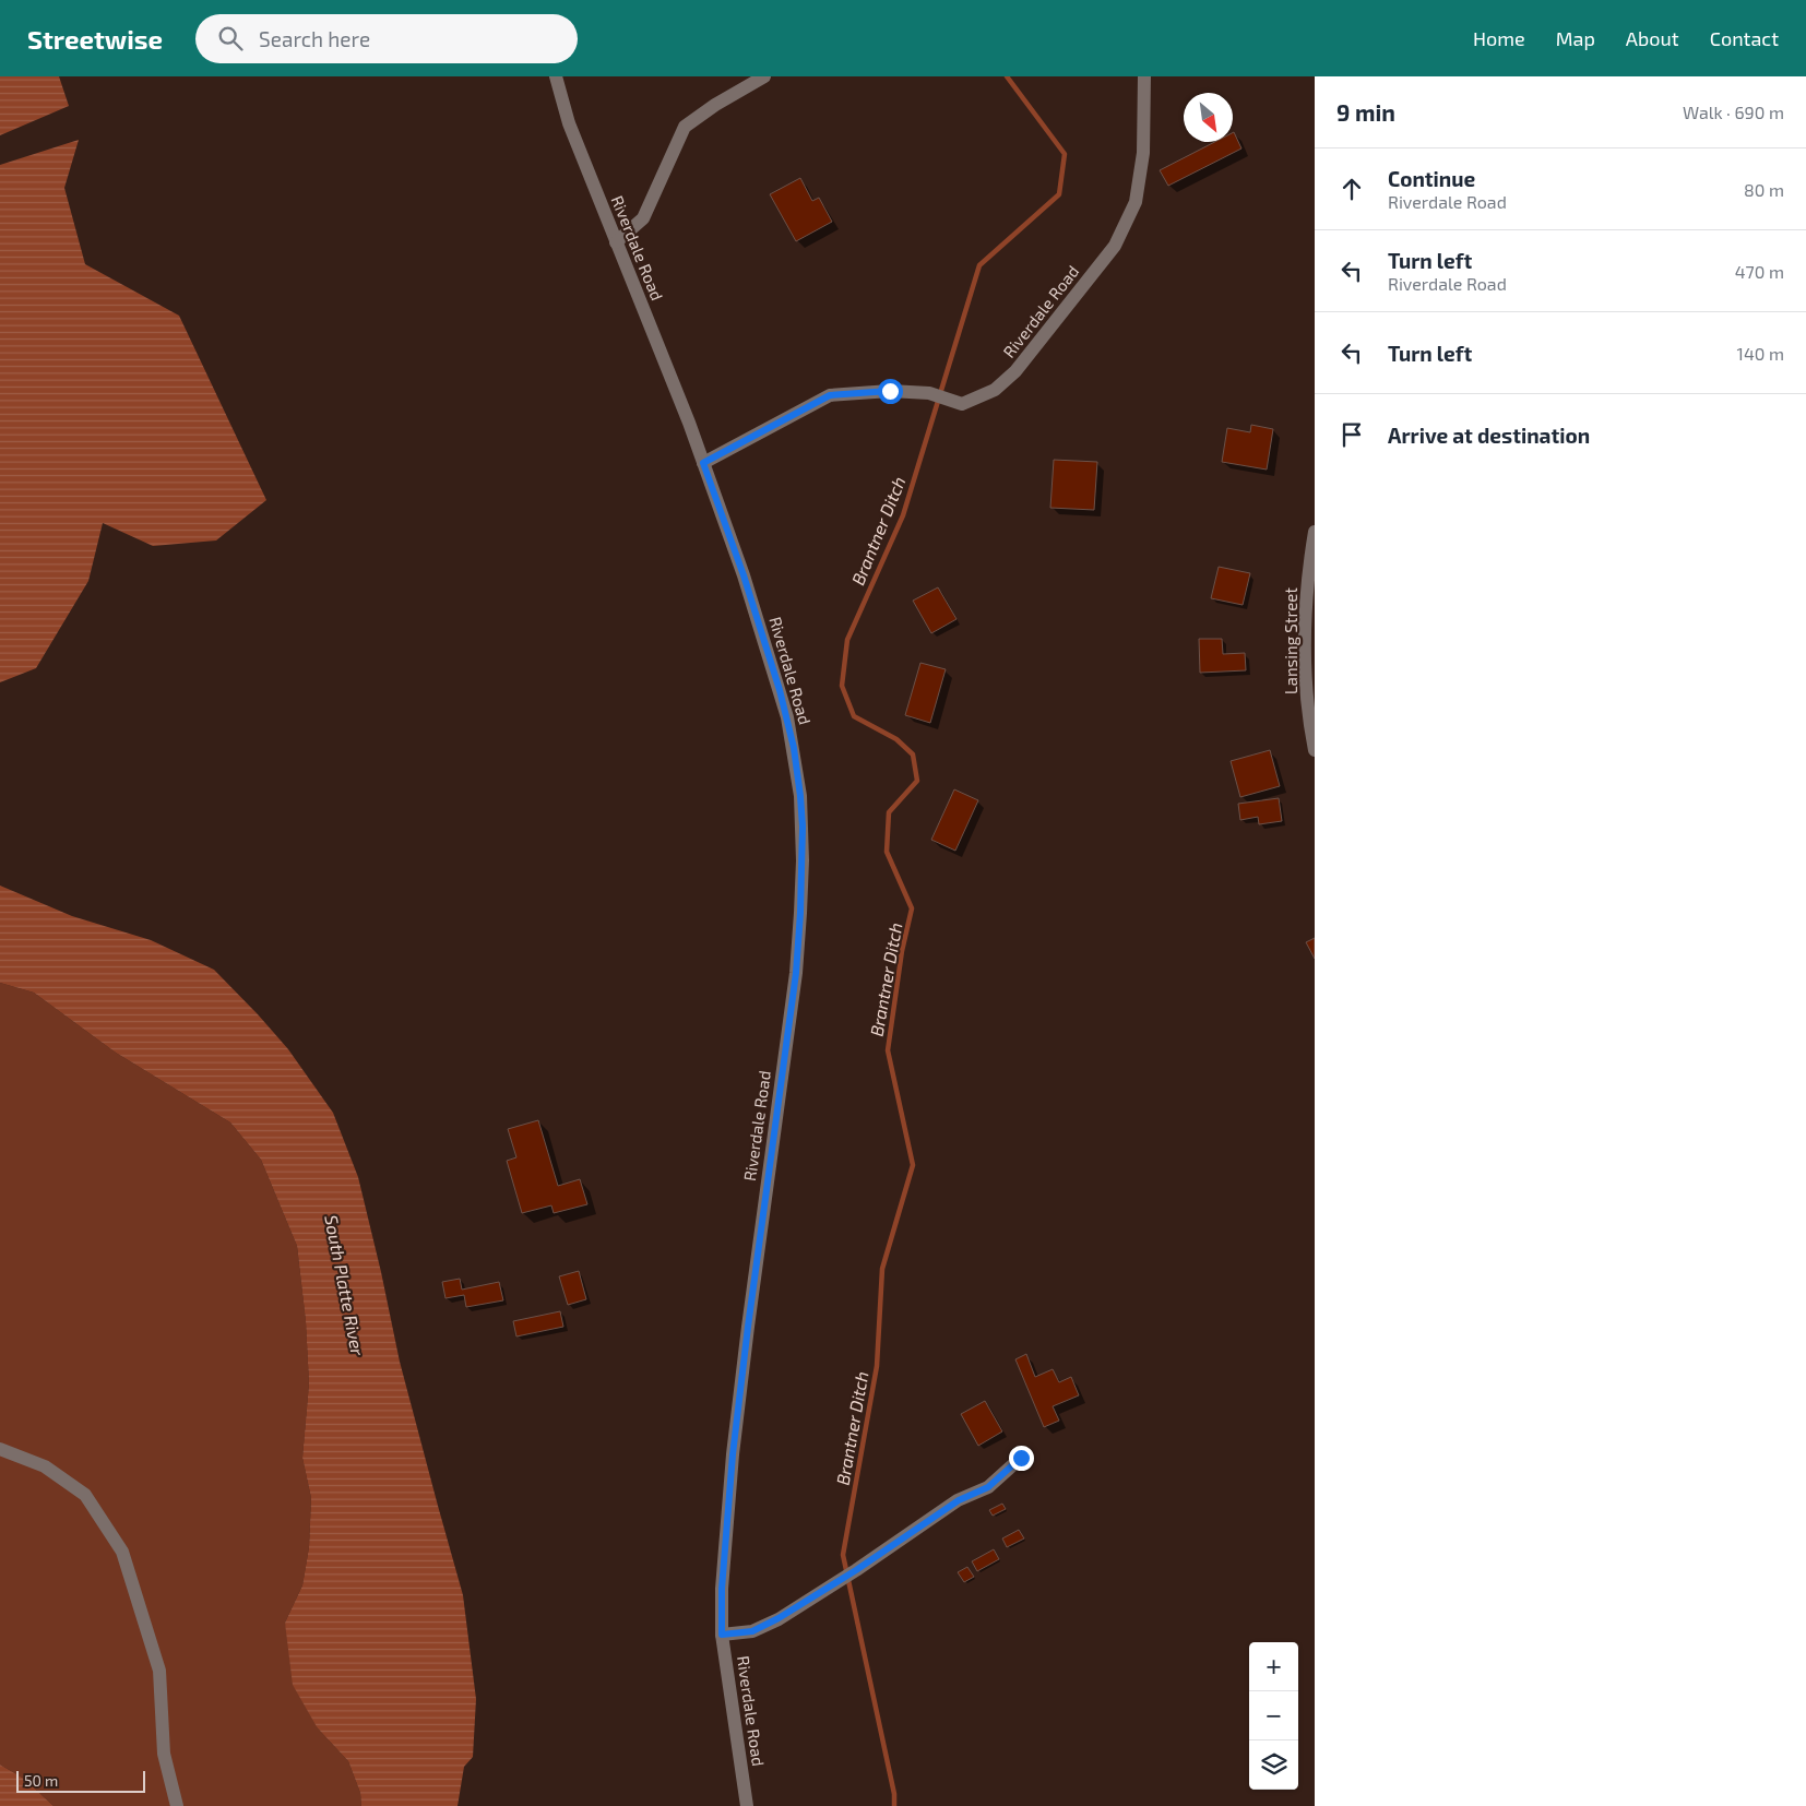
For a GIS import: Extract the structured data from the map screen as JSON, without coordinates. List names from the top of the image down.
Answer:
{
  "streets": {
    "street": ["Riverdale Road", "Lansing Street"]
  },
  "water": ["Brantner Ditch", "South Platte River"],
  "scale_bar": "50 m",
  "north": "bottom right",
  "page": {
    "header": "Streetwise",
    "search": "Search here",
    "nav": [
      "Home",
      "Map",
      "About",
      "Contact"
    ],
    "heading": ["9 min", "Walk · 690 m"],
    "list": [
      ["Continue", "Riverdale Road", "80 m"],
      ["Turn left", "Riverdale Road", "470 m"],
      ["Turn left", "140 m"],
      "Arrive at destination"
    ],
    "map_buttons": ["+", "−"],
    "scale": "50 m"
  }
}
